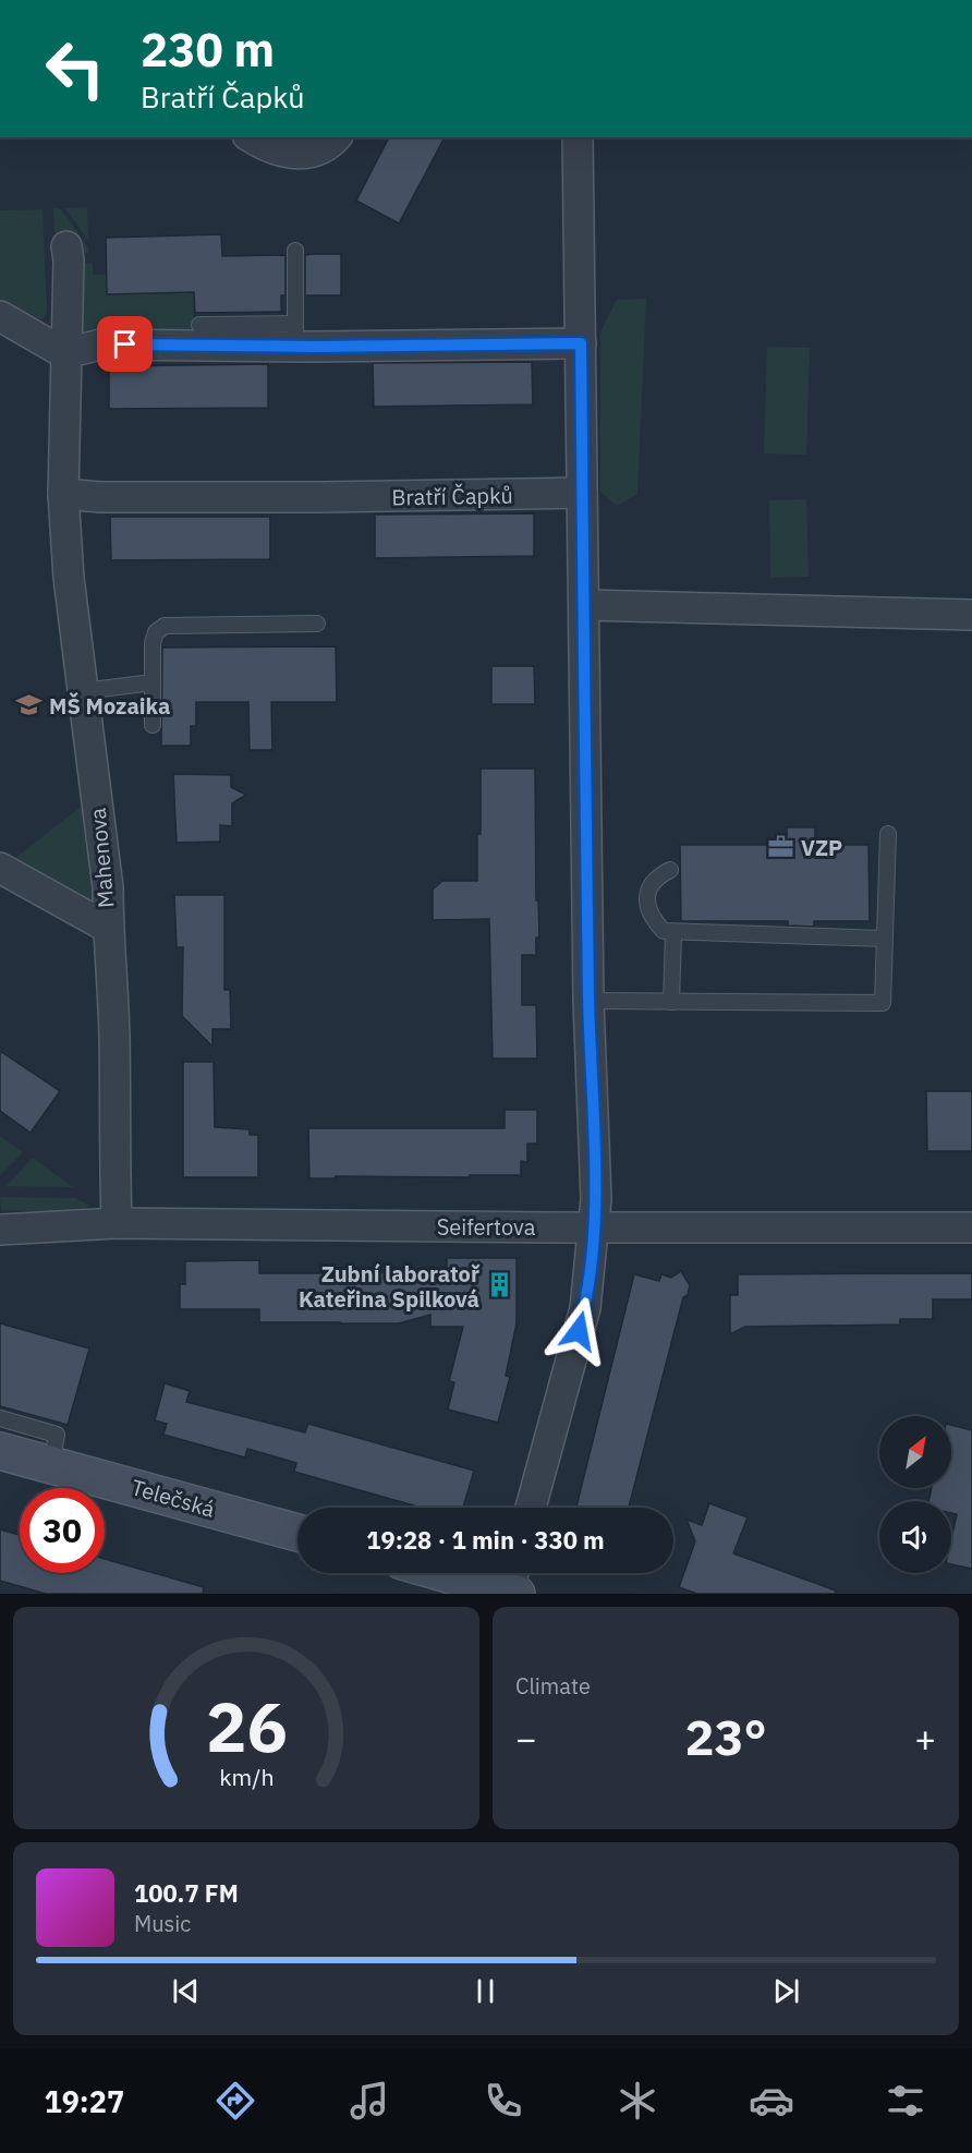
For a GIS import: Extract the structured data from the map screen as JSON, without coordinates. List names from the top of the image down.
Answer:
{
  "streets": {
    "street": [
      "Bratří Čapků",
      "Mahenova",
      "Seifertova",
      "Telečská"
    ]
  },
  "crossings": [
    ["Bratří Čapků", "Mahenova"],
    ["Mahenova", "Seifertova"]
  ],
  "places": {
    "school or university": ["MŠ Mozaika"],
    "office": ["VZP"],
    "building": ["Zubní laboratoř Kateřina Spilková"]
  },
  "north": "top right",
  "page": {
    "turn": ["230 m", "Bratří Čapků"],
    "limit": "30",
    "trip": "19:28 · 1 min · 330 m",
    "tile": "Climate",
    "heat": ["−", "23°", "+"],
    "song": ["100.7 FM", "Music"],
    "tabs": "19:27",
    "gauge": ["26", "km/h"]
  }
}
